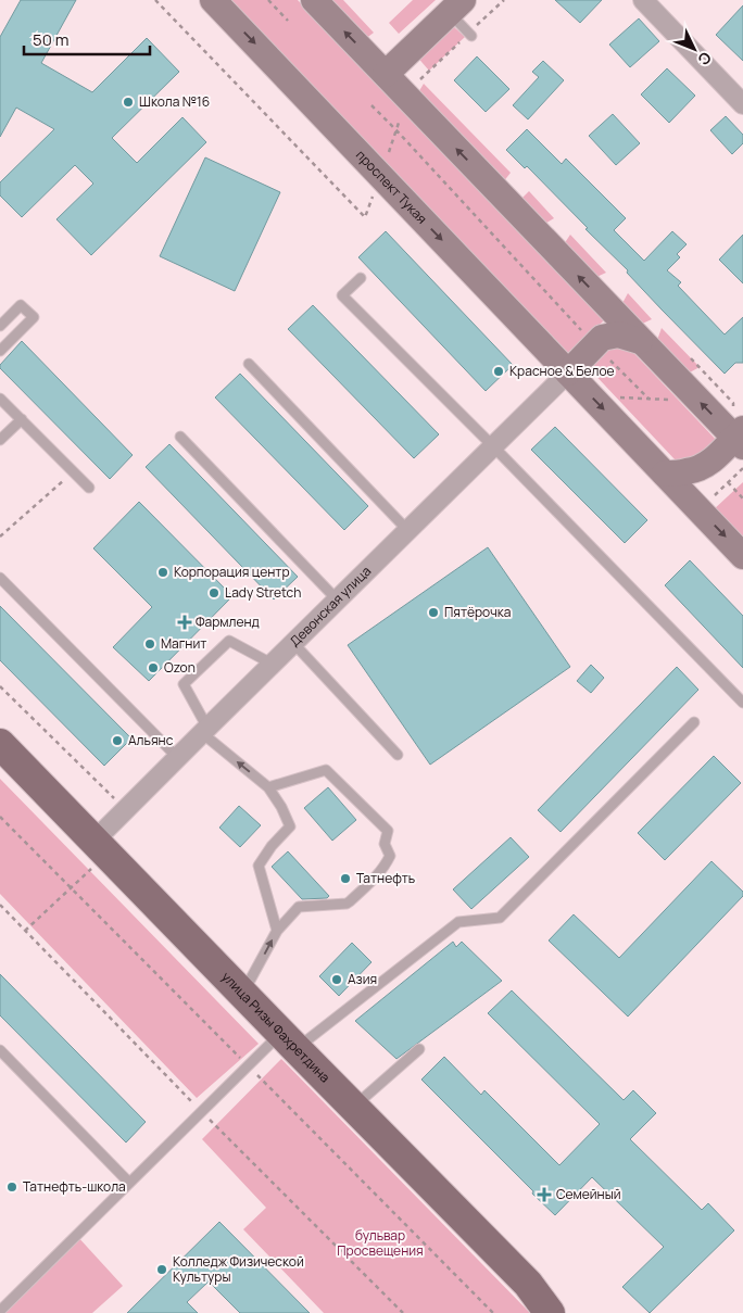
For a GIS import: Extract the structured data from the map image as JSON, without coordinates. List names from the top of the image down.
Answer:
{
  "streets": {
    "main road": ["проспект Тукая", "улица Ризы Фахретдина"],
    "street": ["Девонская улица"]
  },
  "crossings": [
    ["проспект Тукая", "Девонская улица"],
    ["Девонская улица", "улица Ризы Фахретдина"]
  ],
  "parks": ["бульвар Просвещения"],
  "places": {
    "other": [
      "Школа №16",
      "Красное & Белое",
      "Корпорация центр",
      "Lady Stretch",
      "Пятёрочка",
      "Магнит",
      "Ozon",
      "Альянс",
      "Татнефть",
      "Азия",
      "Татнефть-школа",
      "Колледж Физической Культуры"
    ],
    "health": ["Фармленд", "Семейный"]
  },
  "scale_bar": "50 m",
  "north": "bottom right"
}
